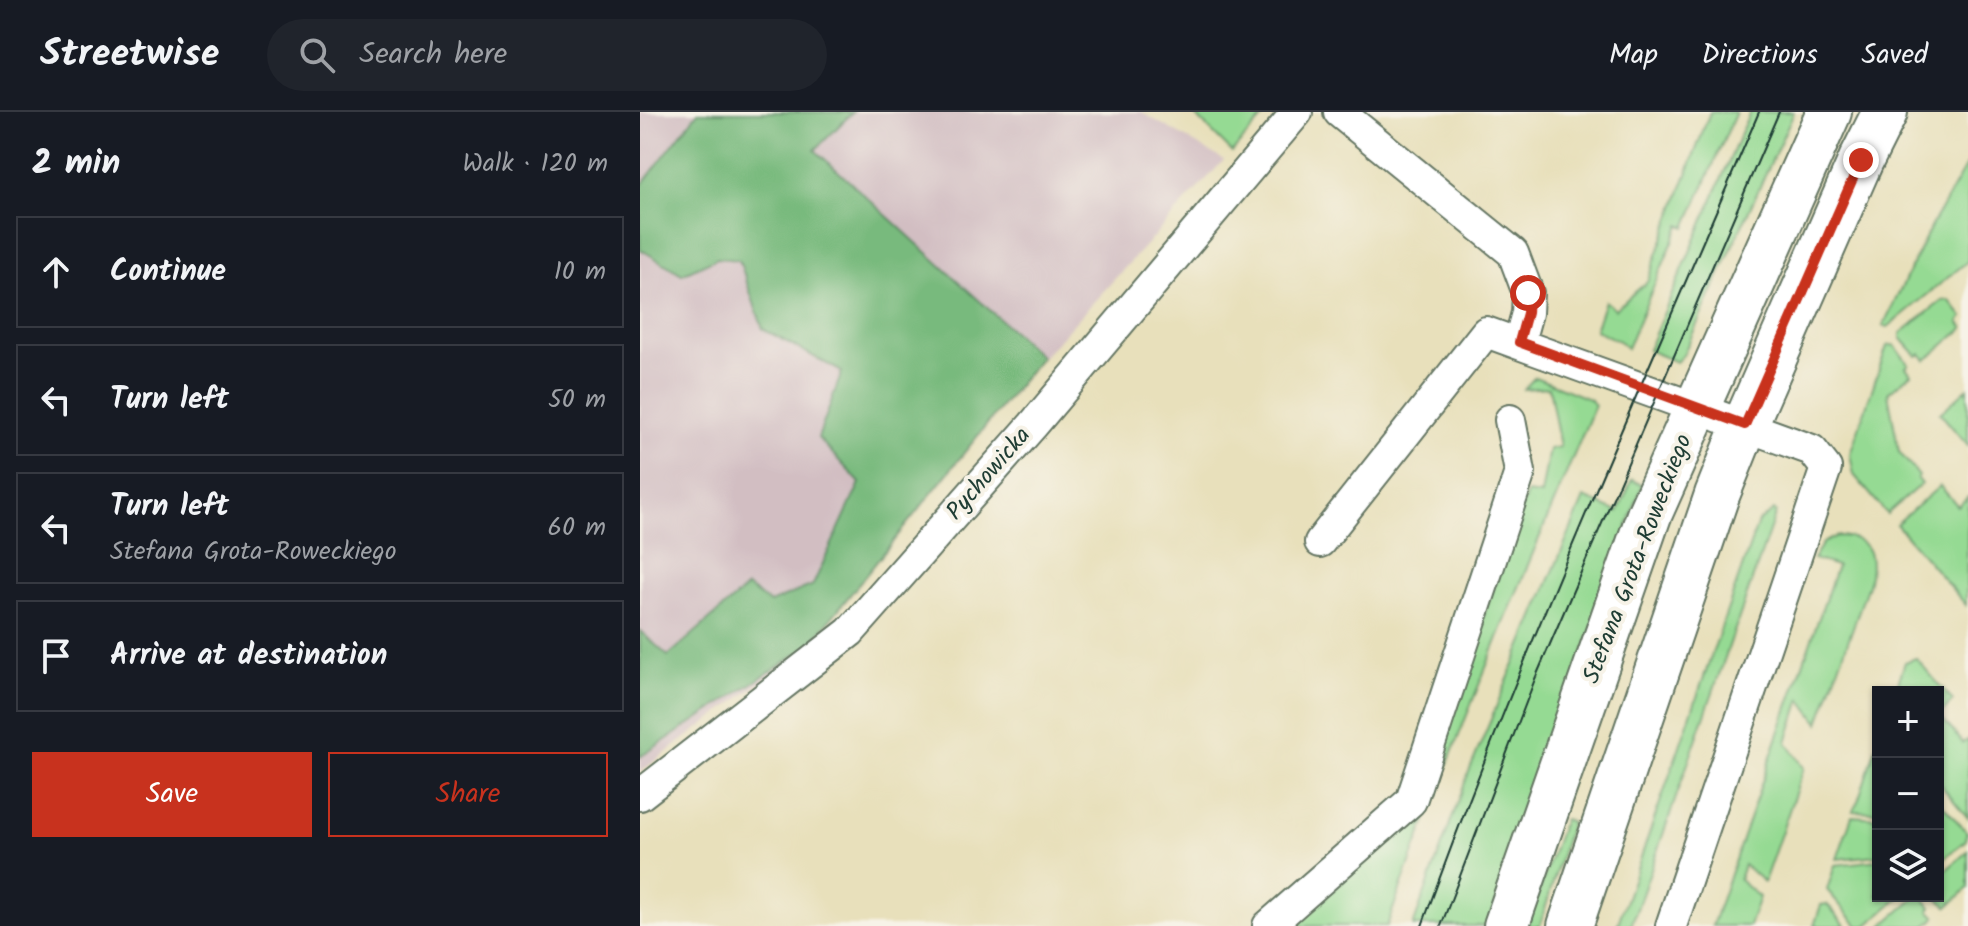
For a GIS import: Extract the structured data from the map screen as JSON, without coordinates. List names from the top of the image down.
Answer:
{
  "streets": {
    "main road": ["Stefana Grota-Roweckiego"],
    "street": ["Pychowicka"]
  },
  "page": {
    "header": "Streetwise",
    "search": "Search here",
    "nav": ["Map", "Directions", "Saved"],
    "heading": ["2 min", "Walk · 120 m"],
    "list": [
      ["Continue", "10 m"],
      ["Turn left", "50 m"],
      ["Turn left", "Stefana Grota-Roweckiego", "60 m"],
      "Arrive at destination"
    ],
    "map_buttons": ["+", "−"],
    "buttons": ["Save", "Share"]
  }
}
